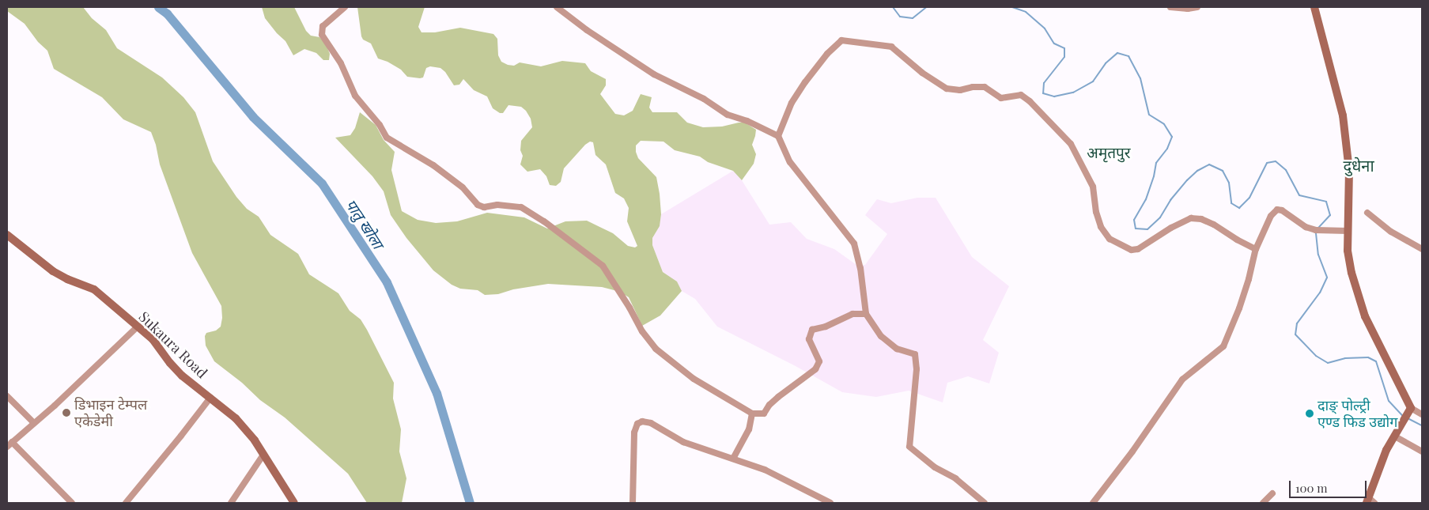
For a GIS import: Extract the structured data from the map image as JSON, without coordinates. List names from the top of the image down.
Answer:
{
  "streets": {
    "main road": ["Sukaura Road"]
  },
  "districts": ["अमृतपुर", "दुधेना"],
  "water": ["पातु खोला"],
  "places": ["डिभाइन टेम्पल एकेडेमी", "दाङ् पोल्ट्री एण्ड फिड उद्योग"],
  "scale_bar": "100 m"
}
